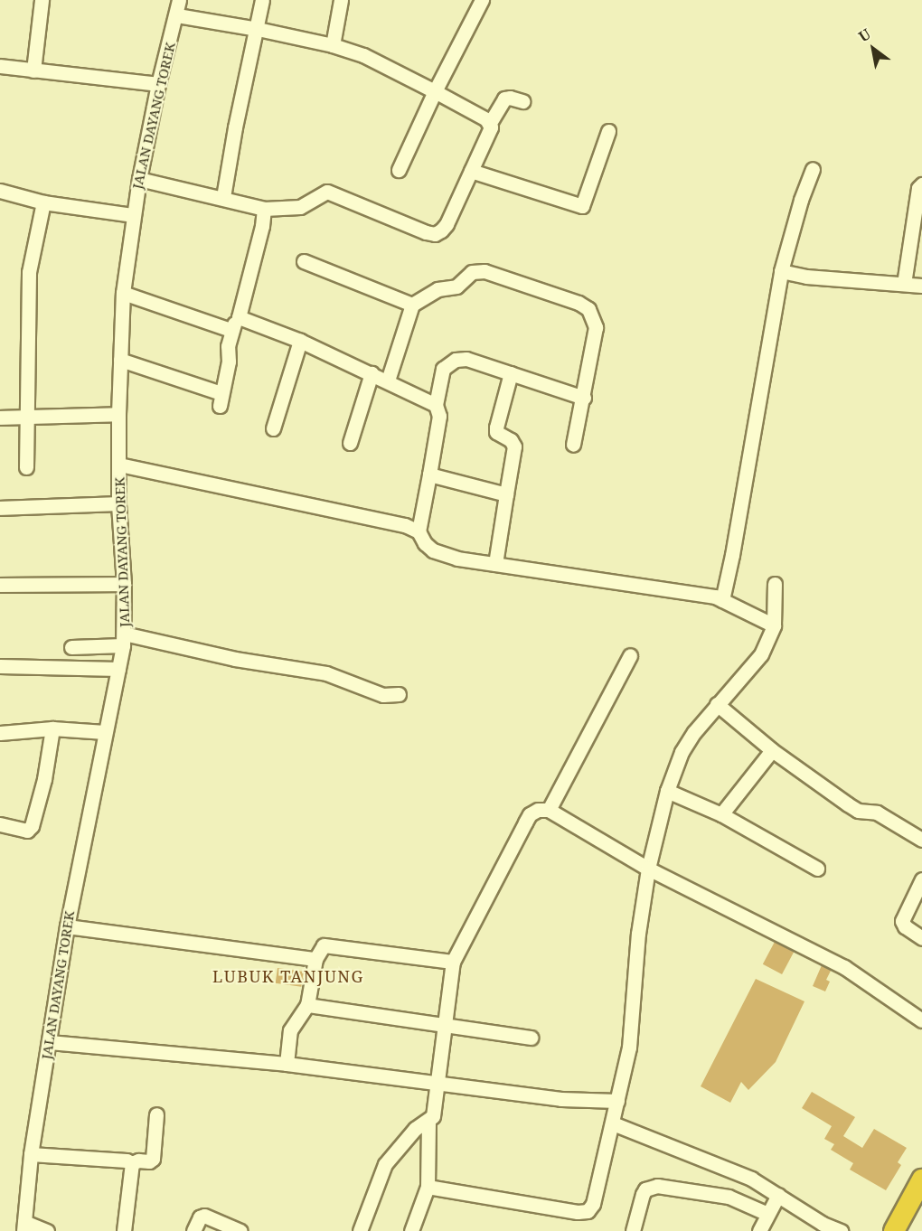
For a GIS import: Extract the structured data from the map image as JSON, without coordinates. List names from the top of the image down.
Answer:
{
  "streets": {
    "street": ["JALAN DAYANG TOREK"]
  },
  "districts": ["LUBUK TANJUNG"],
  "north": "top left"
}
